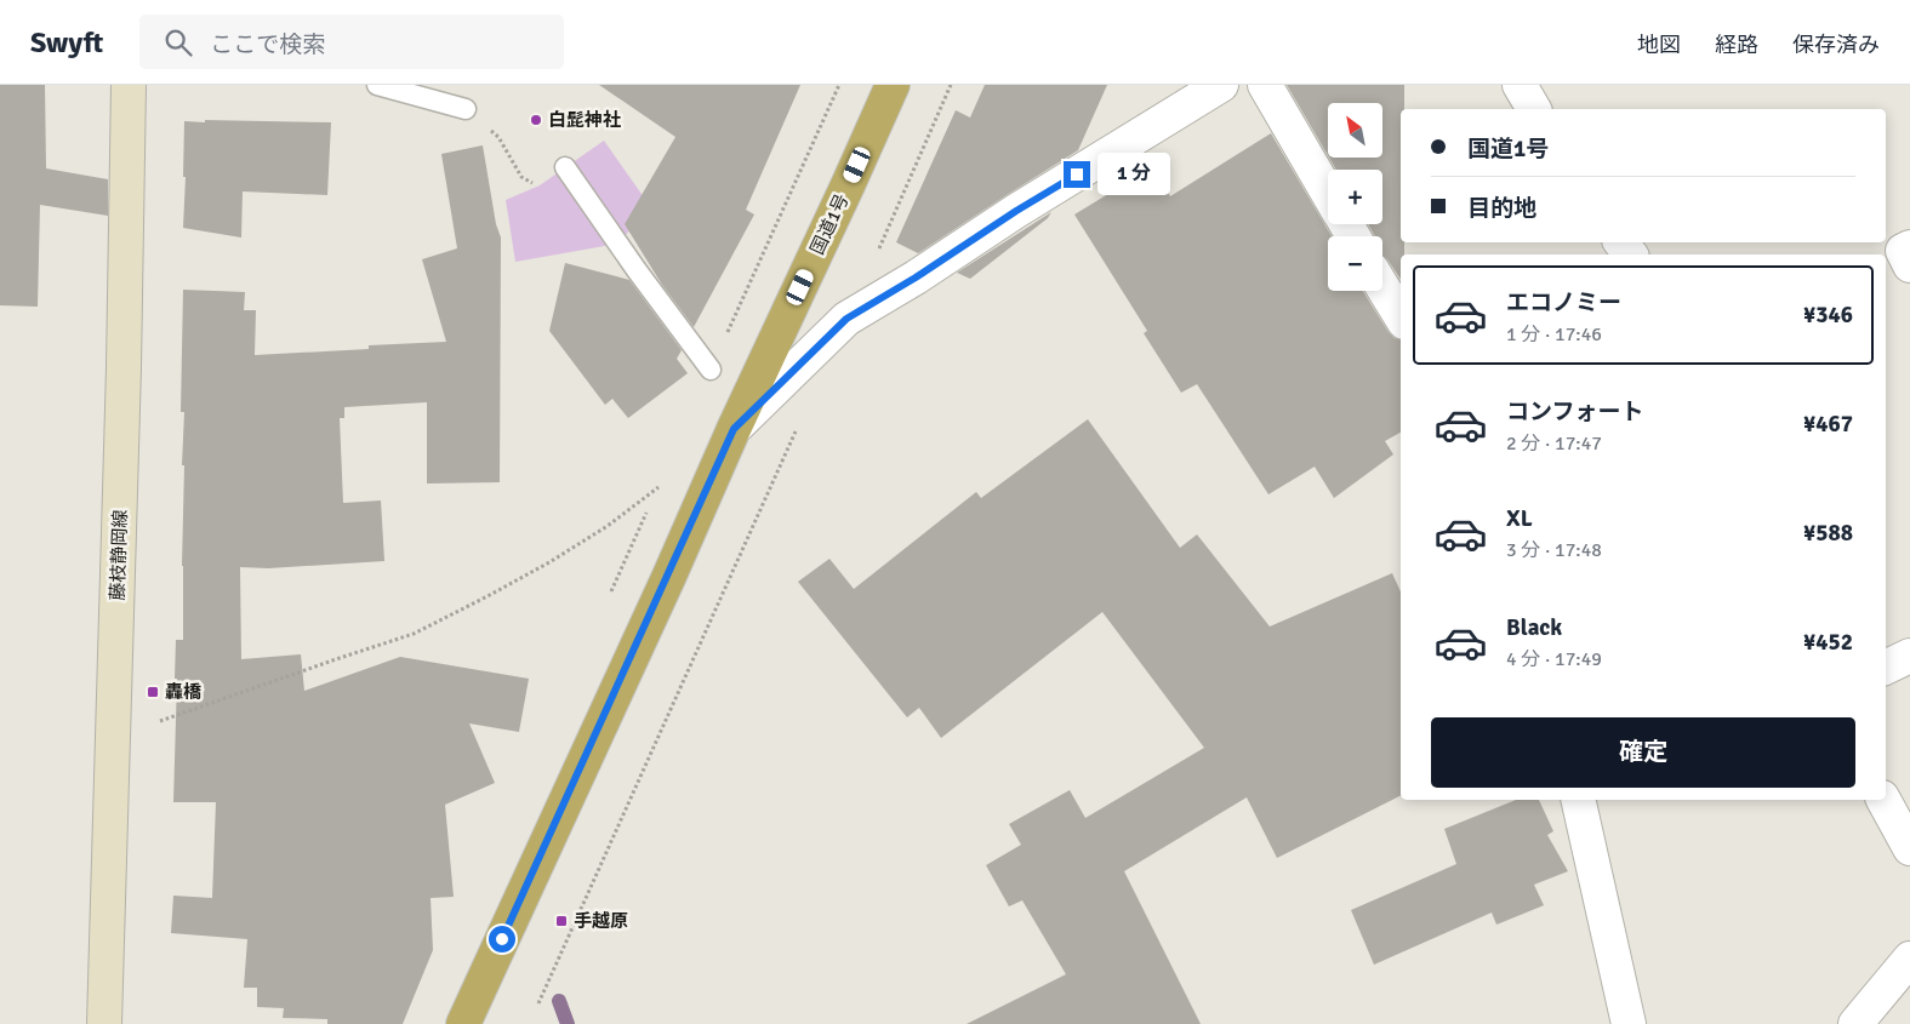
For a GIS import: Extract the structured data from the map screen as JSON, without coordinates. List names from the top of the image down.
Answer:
{
  "streets": {
    "highway": ["国道1号"],
    "main road": ["藤枝静岡線"]
  },
  "places": {
    "other": ["白髭神社"],
    "transit": ["轟橋", "手越原"]
  },
  "north": "top left",
  "page": {
    "header": "Swyft",
    "search": "ここで検索",
    "nav": ["地図", "経路", "保存済み"],
    "map_buttons": ["+", "−"],
    "banner": ["国道1号", "目的地"],
    "bubble": "1 分",
    "list": [
      {
        "name": "エコノミー",
        "note": "1 分 · 17:46",
        "value": "¥346"
      },
      {
        "name": "コンフォート",
        "note": "2 分 · 17:47",
        "value": "¥467"
      },
      {
        "name": "XL",
        "note": "3 分 · 17:48",
        "value": "¥588"
      },
      {
        "name": "Black",
        "note": "4 分 · 17:49",
        "value": "¥452"
      }
    ],
    "buttons": "確定"
  }
}
